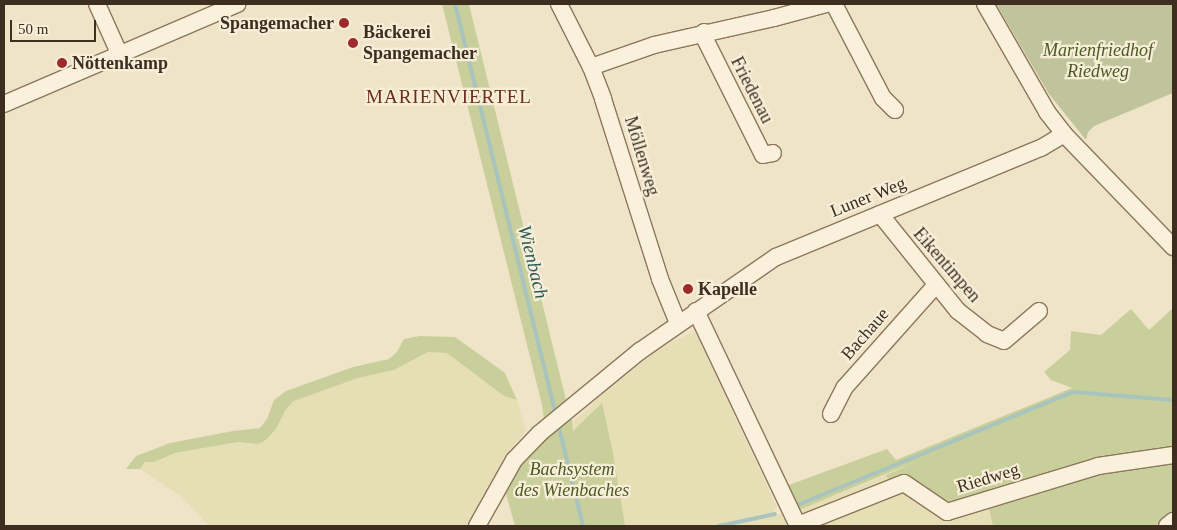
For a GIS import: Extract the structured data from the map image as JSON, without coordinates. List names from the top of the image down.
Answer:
{
  "streets": {
    "street": [
      "Friedenau",
      "Möllenweg",
      "Luner Weg",
      "Eikentimpen",
      "Bachaue",
      "Riedweg"
    ]
  },
  "crossings": [
    ["Möllenweg", "Luner Weg"],
    ["Luner Weg", "Eikentimpen"],
    ["Eikentimpen", "Bachaue"]
  ],
  "districts": ["MARIENVIERTEL"],
  "water": ["Wienbach"],
  "parks": ["Marienfriedhof Riedweg", "Bachsystem des Wienbaches"],
  "places": [
    "Spangemacher",
    "Bäckerei Spangemacher",
    "Nöttenkamp",
    "Kapelle"
  ],
  "scale_bar": "50 m"
}
